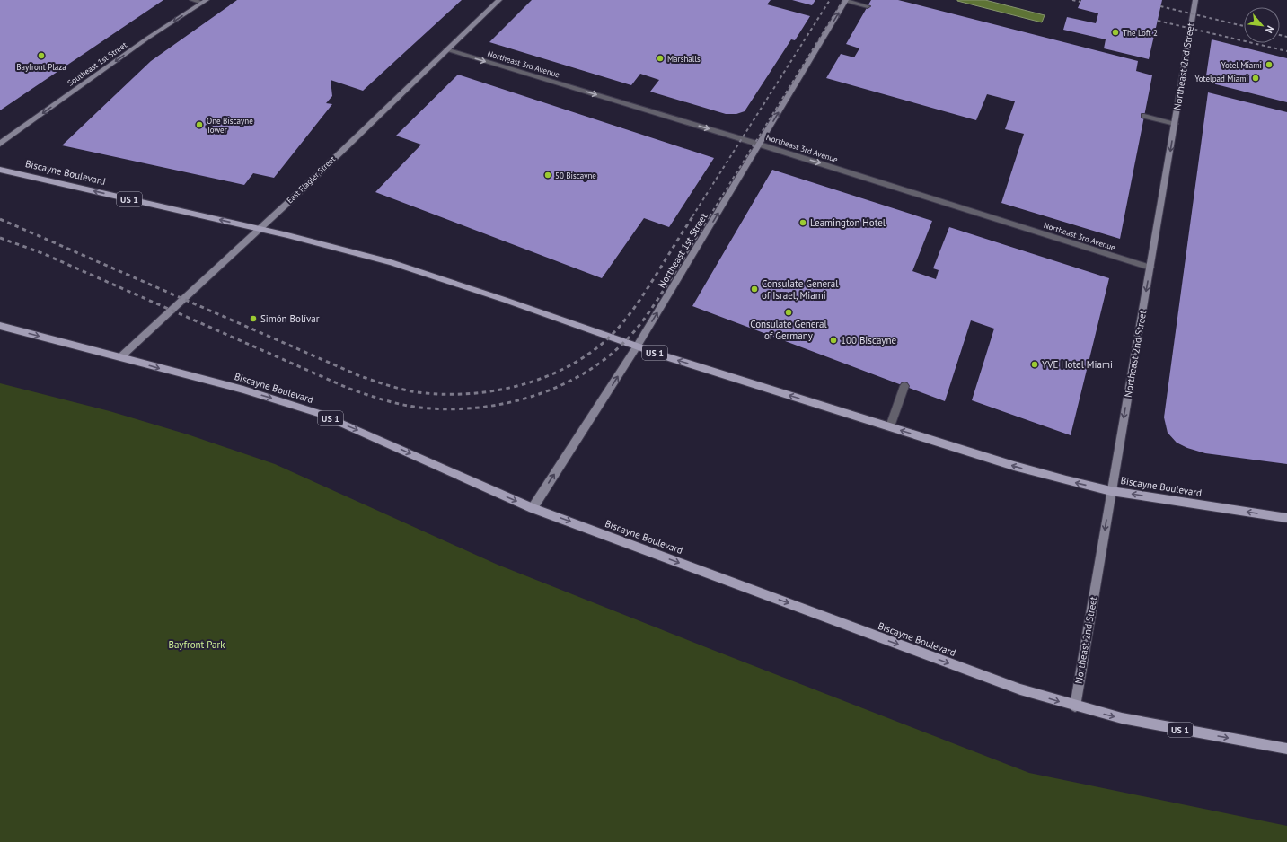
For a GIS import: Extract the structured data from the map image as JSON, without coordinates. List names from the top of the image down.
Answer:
{
  "streets": {
    "main road": [
      "Southeast 1st Street",
      "Northeast 2nd Street",
      "Biscayne Boulevard",
      "East Flagler Street",
      "US 1",
      "Northeast 1st Street"
    ],
    "street": ["Northeast 3rd Avenue"]
  },
  "crossings": [
    ["Northeast 3rd Avenue", "Northeast 2nd Street"],
    ["Northeast 3rd Avenue", "East Flagler Street"],
    ["Northeast 3rd Avenue", "Northeast 1st Street"],
    ["Northeast 2nd Street", "Biscayne Boulevard"],
    ["Biscayne Boulevard", "East Flagler Street"],
    ["Biscayne Boulevard", "Northeast 1st Street"]
  ],
  "one_way": [
    "Southeast 1st Street",
    "Northeast 3rd Avenue",
    "Northeast 2nd Street",
    "Northeast 1st Street"
  ],
  "parks": ["Bayfront Park"],
  "places": [
    "The Loft 2",
    "Bayfront Plaza",
    "Marshalls",
    "Yotel Miami",
    "Yotelpad Miami",
    "One Biscayne Tower",
    "50 Biscayne",
    "Leamington Hotel",
    "Consulate General of Israel, Miami",
    "Consulate General of Germany",
    "Simón Bolívar",
    "100 Biscayne",
    "YVE Hotel Miami"
  ],
  "north": "bottom right"
}
